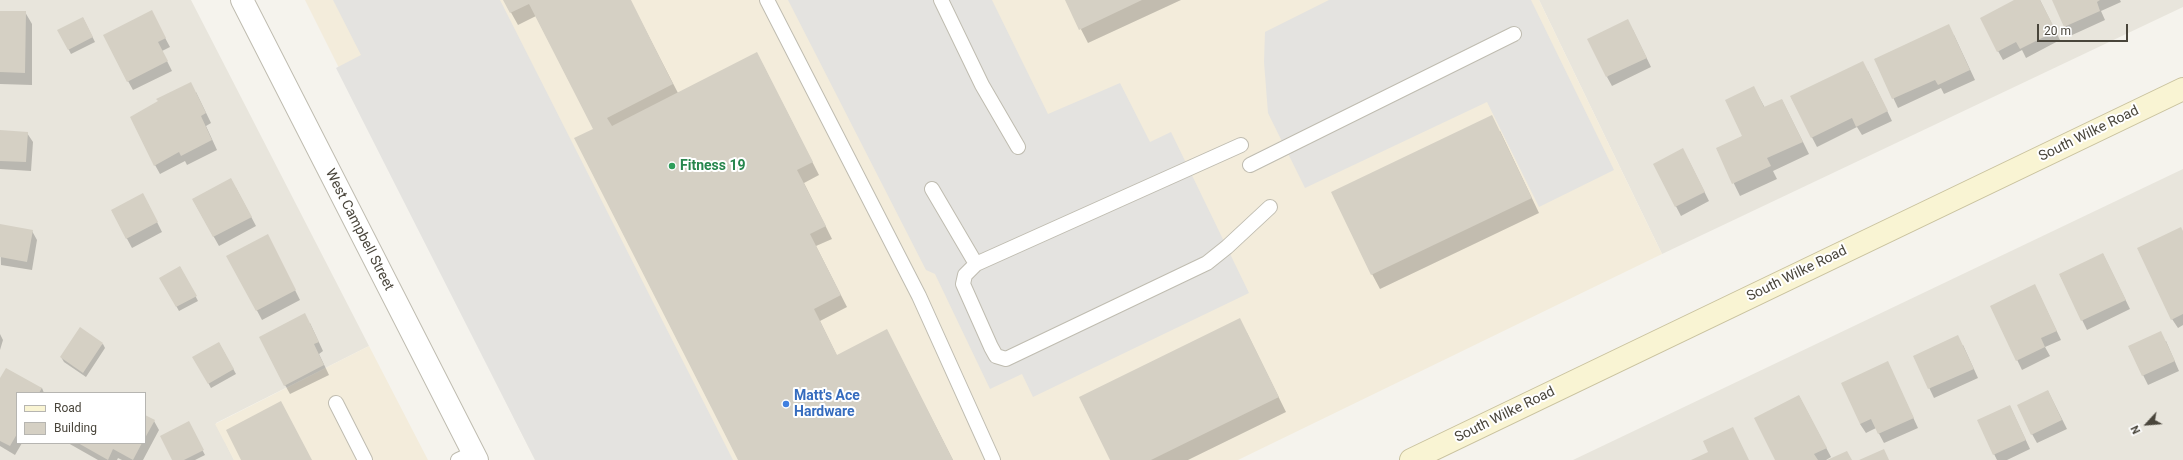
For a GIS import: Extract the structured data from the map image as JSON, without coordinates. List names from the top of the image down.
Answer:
{
  "streets": {
    "main road": ["South Wilke Road"],
    "street": ["West Campbell Street"]
  },
  "places": ["Fitness 19", "Matt's Ace Hardware"],
  "legend": ["Road", "Building"],
  "scale_bar": "20 m",
  "north": "bottom left"
}
